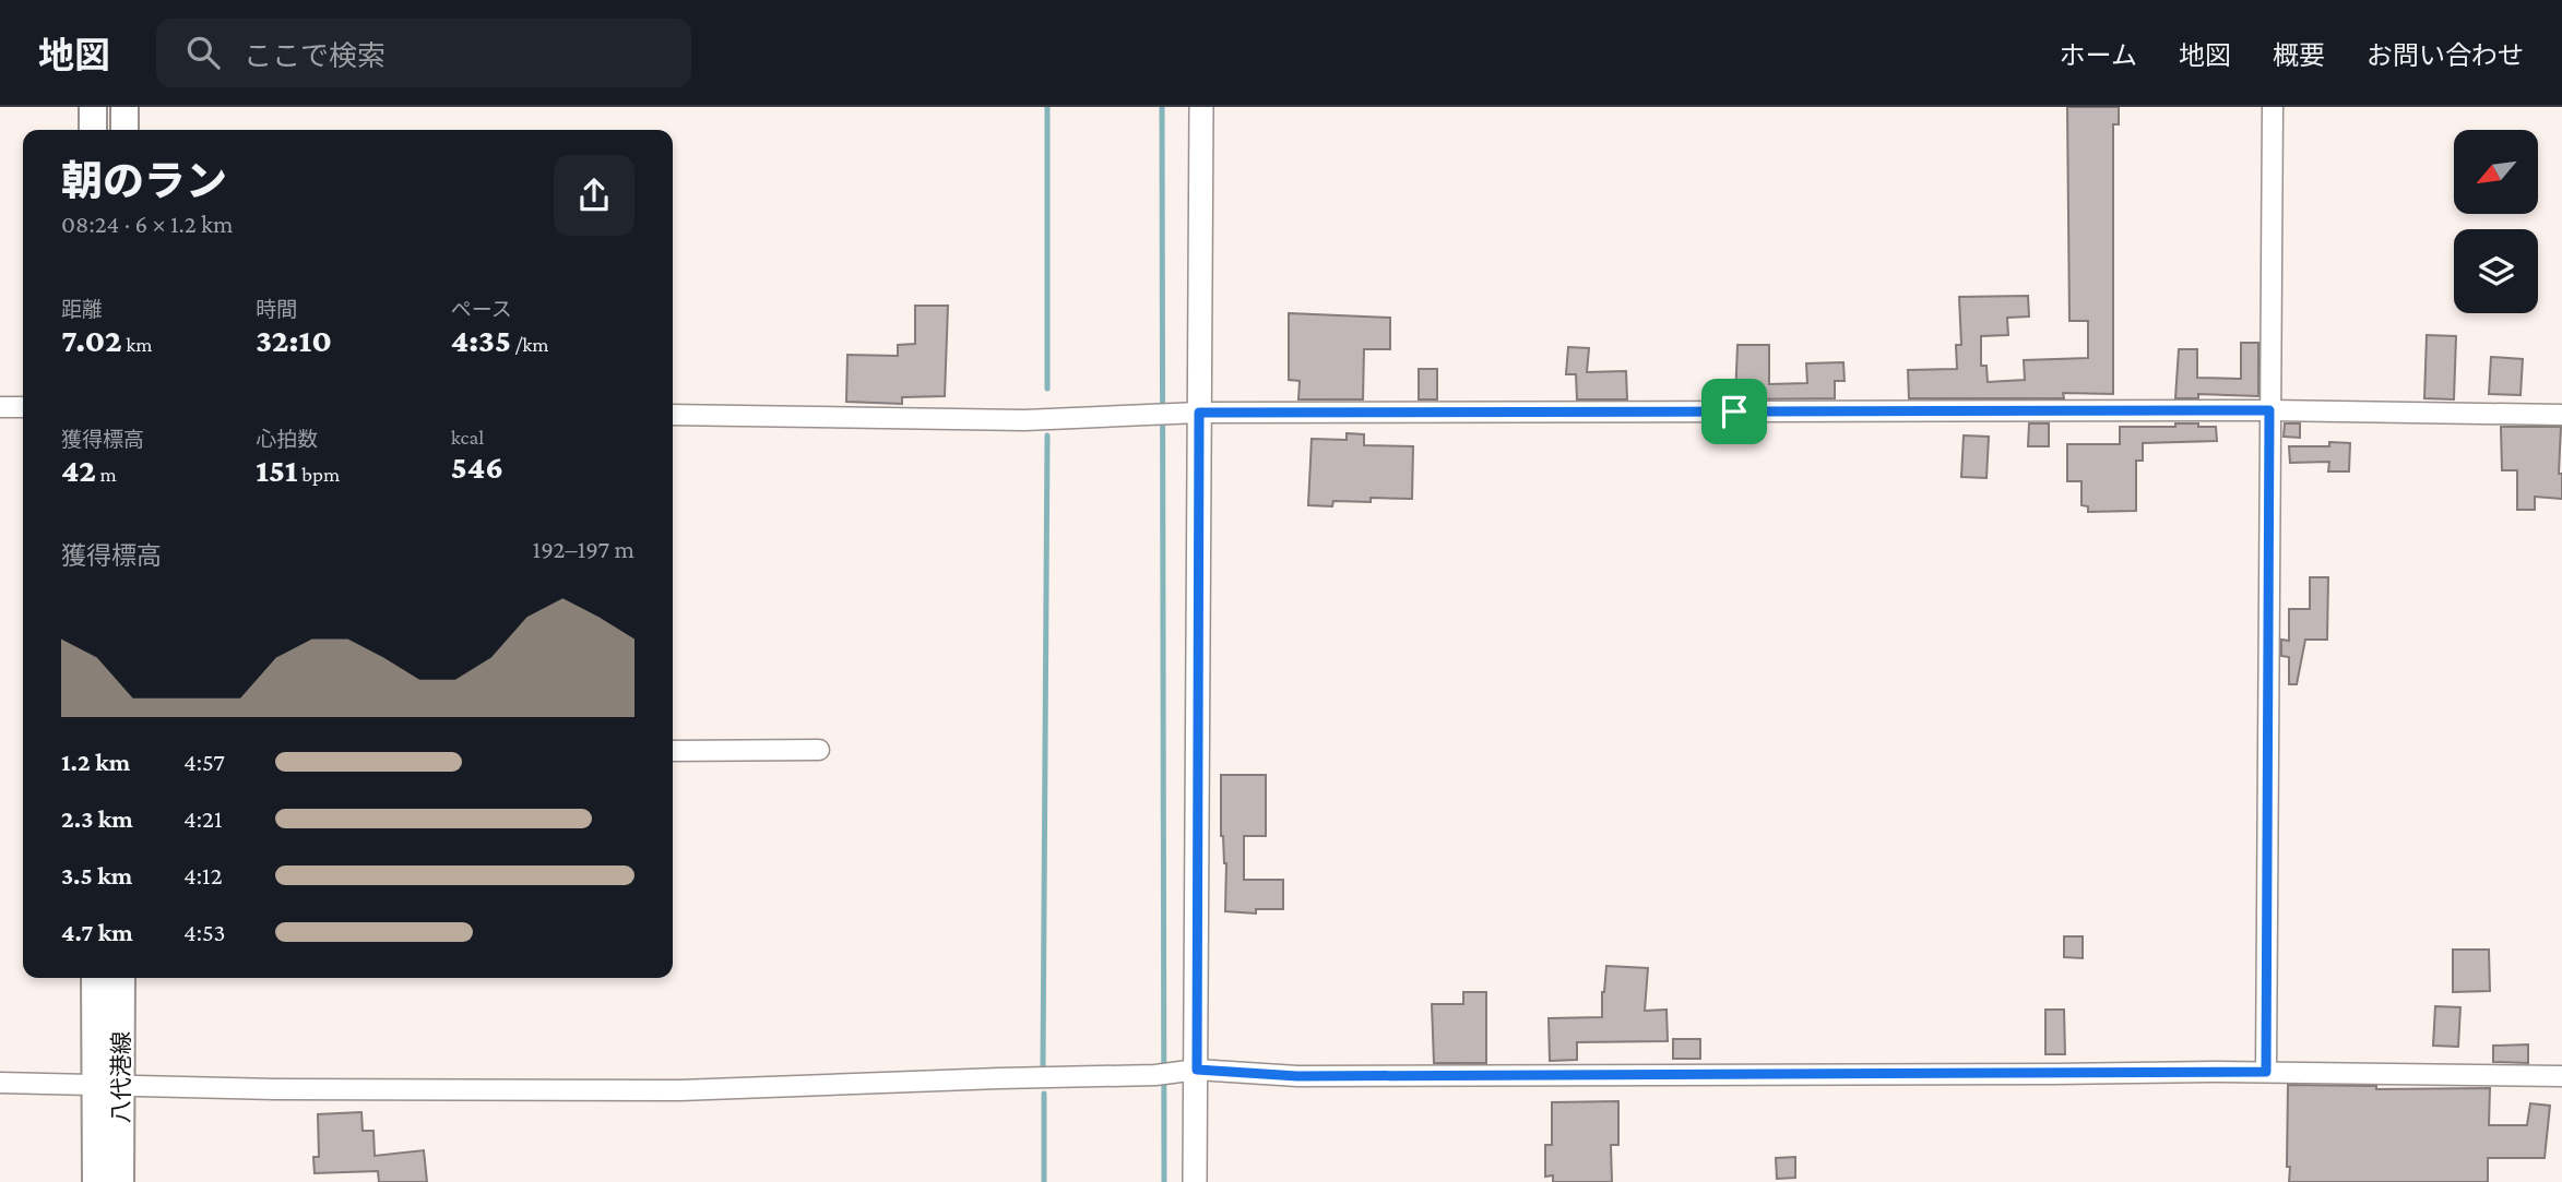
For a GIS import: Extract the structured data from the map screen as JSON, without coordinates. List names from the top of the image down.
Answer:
{
  "streets": {
    "main road": ["八代港線"]
  },
  "north": "bottom left",
  "page": {
    "header": "地図",
    "search": "ここで検索",
    "nav": [
      "ホーム",
      "地図",
      "概要",
      "お問い合わせ"
    ],
    "heading": ["朝のラン", "08:24 · 6 × 1.2 km"],
    "stats": [
      ["距離", "7.02 km"],
      ["時間", "32:10"],
      ["ペース", "4:35 /km"],
      ["獲得標高", "42 m"],
      ["心拍数", "151 bpm"],
      ["kcal", "546"]
    ],
    "chart": ["獲得標高", "192–197 m"],
    "list": [
      {
        "name": "1.2 km",
        "note": "4:57"
      },
      {
        "name": "2.3 km",
        "note": "4:21"
      },
      {
        "name": "3.5 km",
        "note": "4:12"
      },
      {
        "name": "4.7 km",
        "note": "4:53"
      }
    ]
  }
}
